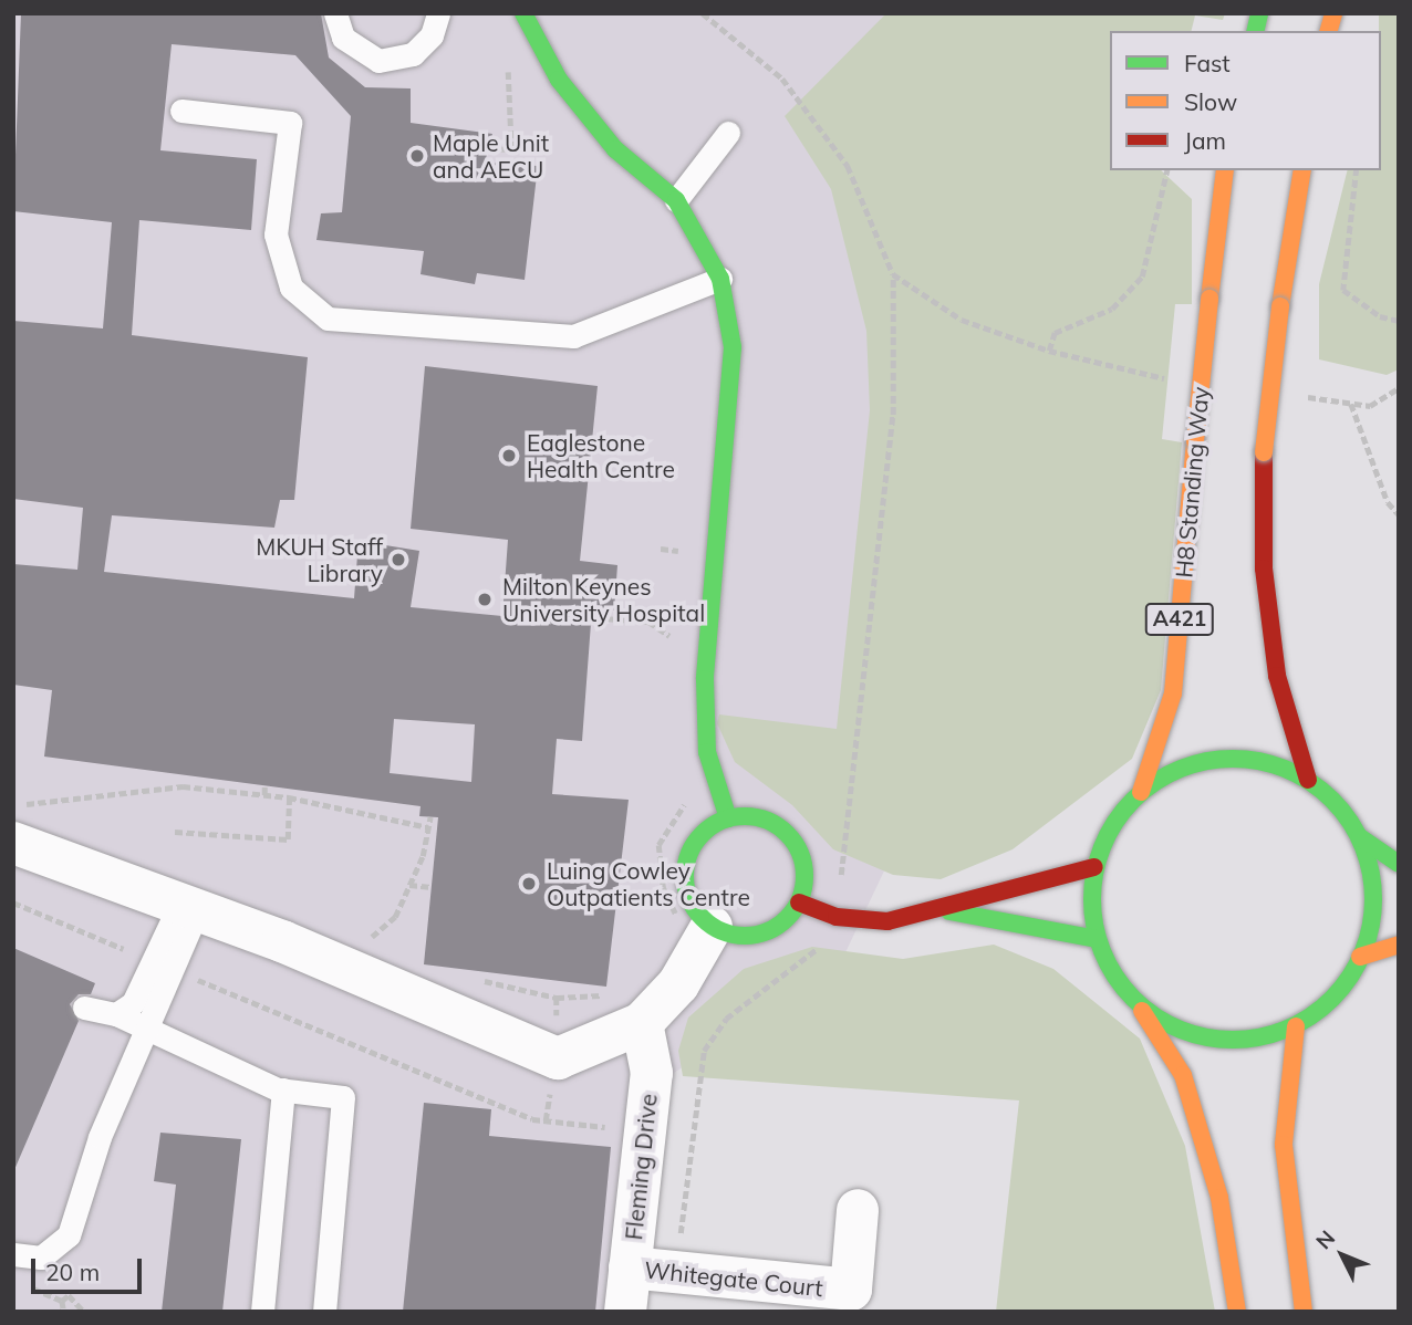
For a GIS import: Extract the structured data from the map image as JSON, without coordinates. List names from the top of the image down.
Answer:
{
  "streets": {
    "main road": ["H8 Standing Way", "A421"],
    "street": ["Fleming Drive", "Whitegate Court"]
  },
  "crossings": [
    ["Fleming Drive", "Whitegate Court"]
  ],
  "places": [
    "Maple Unit and AECU",
    "Eaglestone Health Centre",
    "MKUH Staff Library",
    "Milton Keynes University Hospital",
    "Luing Cowley Outpatients Centre"
  ],
  "legend": ["Fast", "Slow", "Jam"],
  "scale_bar": "20 m",
  "north": "top left"
}
